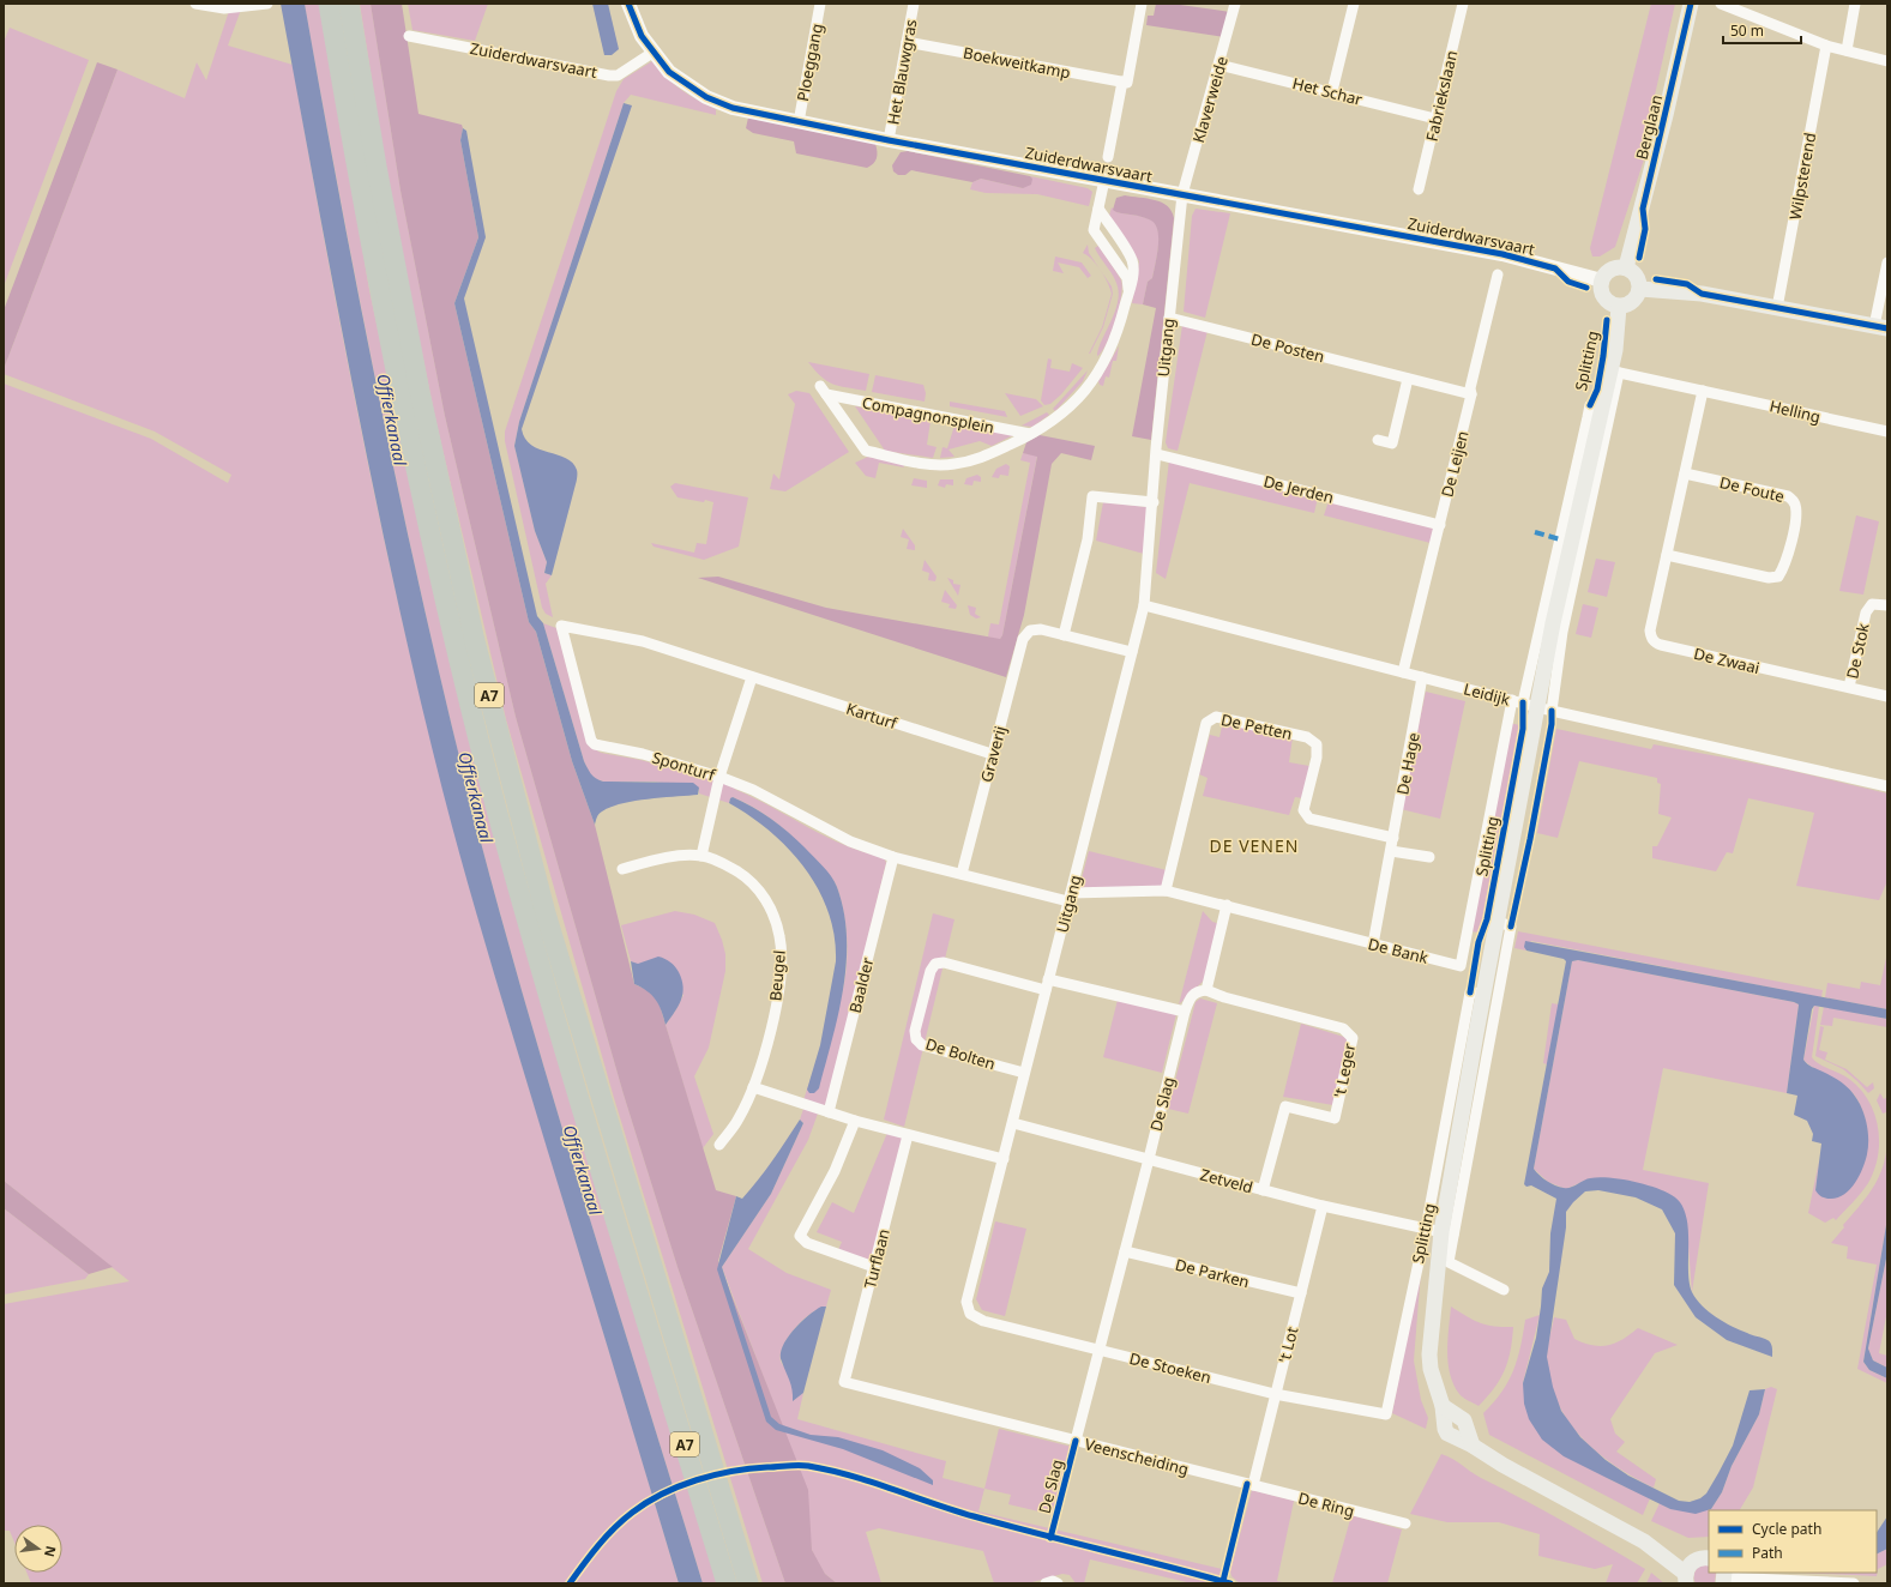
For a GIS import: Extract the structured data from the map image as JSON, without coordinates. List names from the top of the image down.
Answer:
{
  "streets": {
    "highway": ["A7"],
    "main road": ["Berglaan", "Splitting"],
    "street": [
      "Zuiderdwarsvaart",
      "Ploeggang",
      "Boekweitkamp",
      "Het Blauwgras",
      "Het Schar",
      "Fabriekslaan",
      "Klaverweide",
      "Wilpsterend",
      "Uitgang",
      "De Posten",
      "Helling",
      "Compagnonsplein",
      "De Leijen",
      "De Jerden",
      "De Foute",
      "De Stok",
      "De Zwaai",
      "Leidijk",
      "Karturf",
      "De Petten",
      "Graverij",
      "De Hage",
      "Sponturf",
      "De Bank",
      "Beugel",
      "Baalder",
      "De Bolten",
      "'t Leger",
      "De Slag",
      "Zetveld",
      "Turflaan",
      "De Parken",
      "'t Lot",
      "De Stoeken",
      "Veenscheiding",
      "De Ring"
    ]
  },
  "crossings": [
    ["Zuiderdwarsvaart", "Ploeggang"],
    ["Zuiderdwarsvaart", "Het Blauwgras"],
    ["Zuiderdwarsvaart", "Klaverweide"],
    ["Zuiderdwarsvaart", "Berglaan"],
    ["Zuiderdwarsvaart", "Uitgang"],
    ["Zuiderdwarsvaart", "Splitting"],
    ["Boekweitkamp", "Het Blauwgras"],
    ["Het Schar", "Fabriekslaan"],
    ["Het Schar", "Klaverweide"],
    ["Klaverweide", "Uitgang"],
    ["Berglaan", "Splitting"],
    ["Uitgang", "De Posten"],
    ["Uitgang", "De Jerden"],
    ["Uitgang", "Leidijk"],
    ["Uitgang", "Graverij"],
    ["Uitgang", "De Bank"],
    ["Uitgang", "De Bolten"],
    ["Uitgang", "Zetveld"],
    ["Uitgang", "De Stoeken"],
    ["De Posten", "De Leijen"],
    ["Splitting", "Helling"],
    ["Splitting", "Leidijk"],
    ["Splitting", "Zetveld"],
    ["Splitting", "De Stoeken"],
    ["De Leijen", "De Jerden"],
    ["De Leijen", "Leidijk"],
    ["De Foute", "De Zwaai"],
    ["De Stok", "De Zwaai"],
    ["Leidijk", "De Hage"],
    ["Leidijk", "De Bank"],
    ["Karturf", "Graverij"],
    ["Karturf", "Sponturf"],
    ["De Petten", "De Hage"],
    ["De Petten", "De Bank"],
    ["Graverij", "Sponturf"],
    ["De Hage", "De Bank"],
    ["Sponturf", "Baalder"],
    ["'t Leger", "De Slag"],
    ["'t Leger", "Zetveld"],
    ["De Slag", "Zetveld"],
    ["De Slag", "De Parken"],
    ["De Slag", "De Stoeken"],
    ["De Slag", "Veenscheiding"],
    ["Zetveld", "'t Lot"],
    ["Turflaan", "Veenscheiding"],
    ["De Parken", "'t Lot"],
    ["'t Lot", "De Stoeken"],
    ["'t Lot", "Veenscheiding"],
    ["'t Lot", "De Ring"],
    ["Veenscheiding", "De Ring"]
  ],
  "districts": ["DE VENEN"],
  "water": ["Offierkanaal"],
  "legend": ["Cycle path", "Path"],
  "scale_bar": "50 m",
  "north": "right"
}
